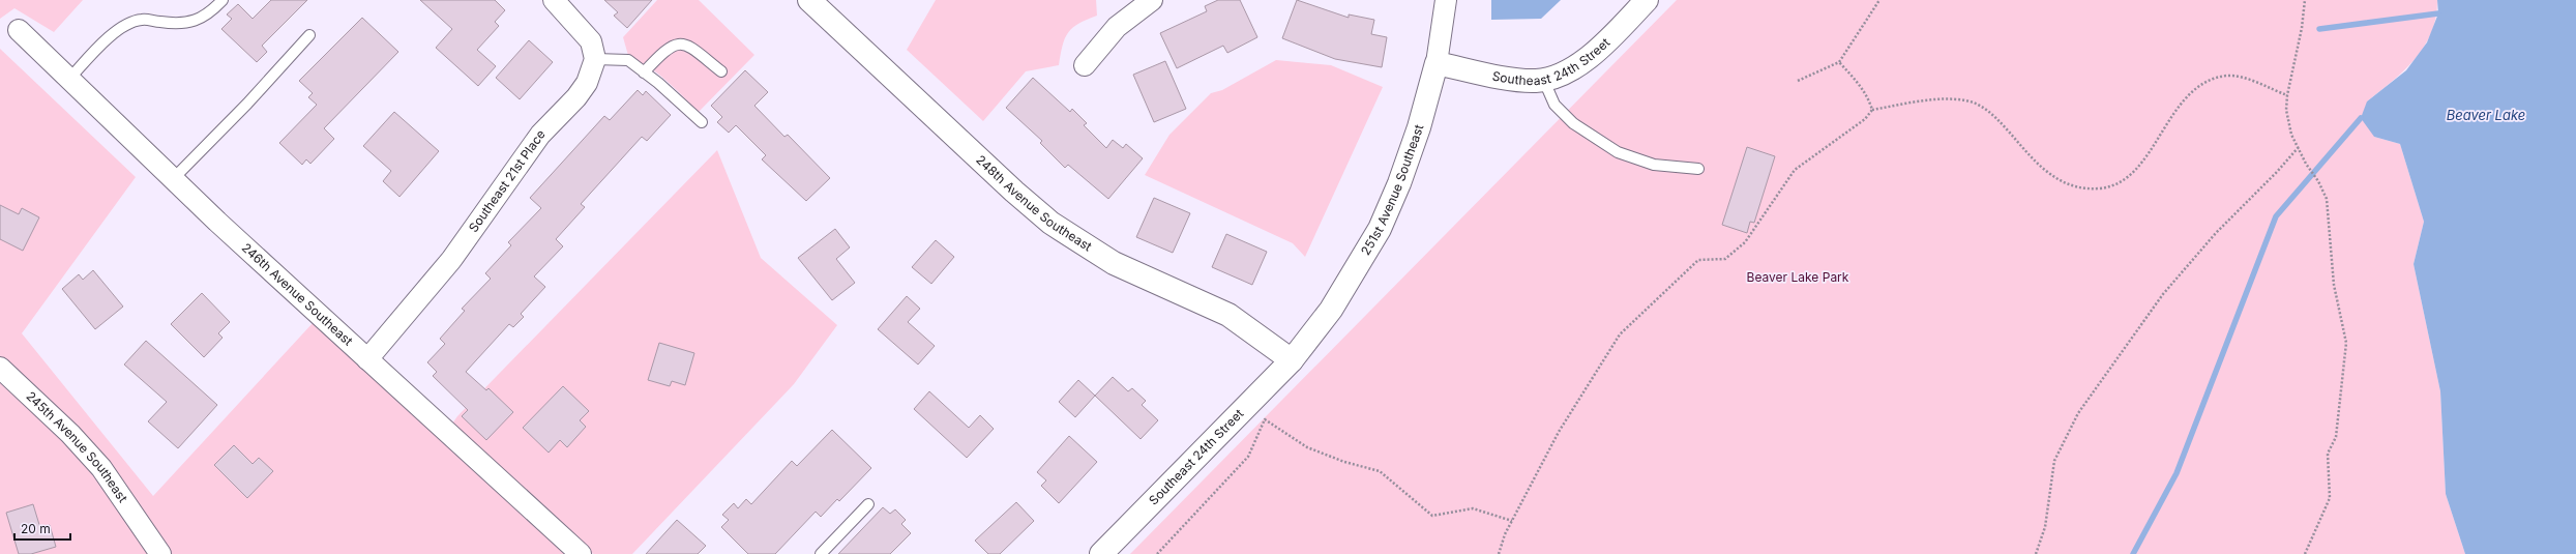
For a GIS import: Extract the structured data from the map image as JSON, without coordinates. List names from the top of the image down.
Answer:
{
  "streets": {
    "street": [
      "Southeast 24th Street",
      "Southeast 21st Place",
      "251st Avenue Southeast",
      "248th Avenue Southeast",
      "246th Avenue Southeast",
      "245th Avenue Southeast"
    ]
  },
  "crossings": [
    ["Southeast 24th Street", "251st Avenue Southeast"],
    ["Southeast 24th Street", "248th Avenue Southeast"],
    ["Southeast 21st Place", "246th Avenue Southeast"],
    ["251st Avenue Southeast", "248th Avenue Southeast"]
  ],
  "water": ["Beaver Lake"],
  "parks": ["Beaver Lake Park"],
  "scale_bar": "20 m"
}
